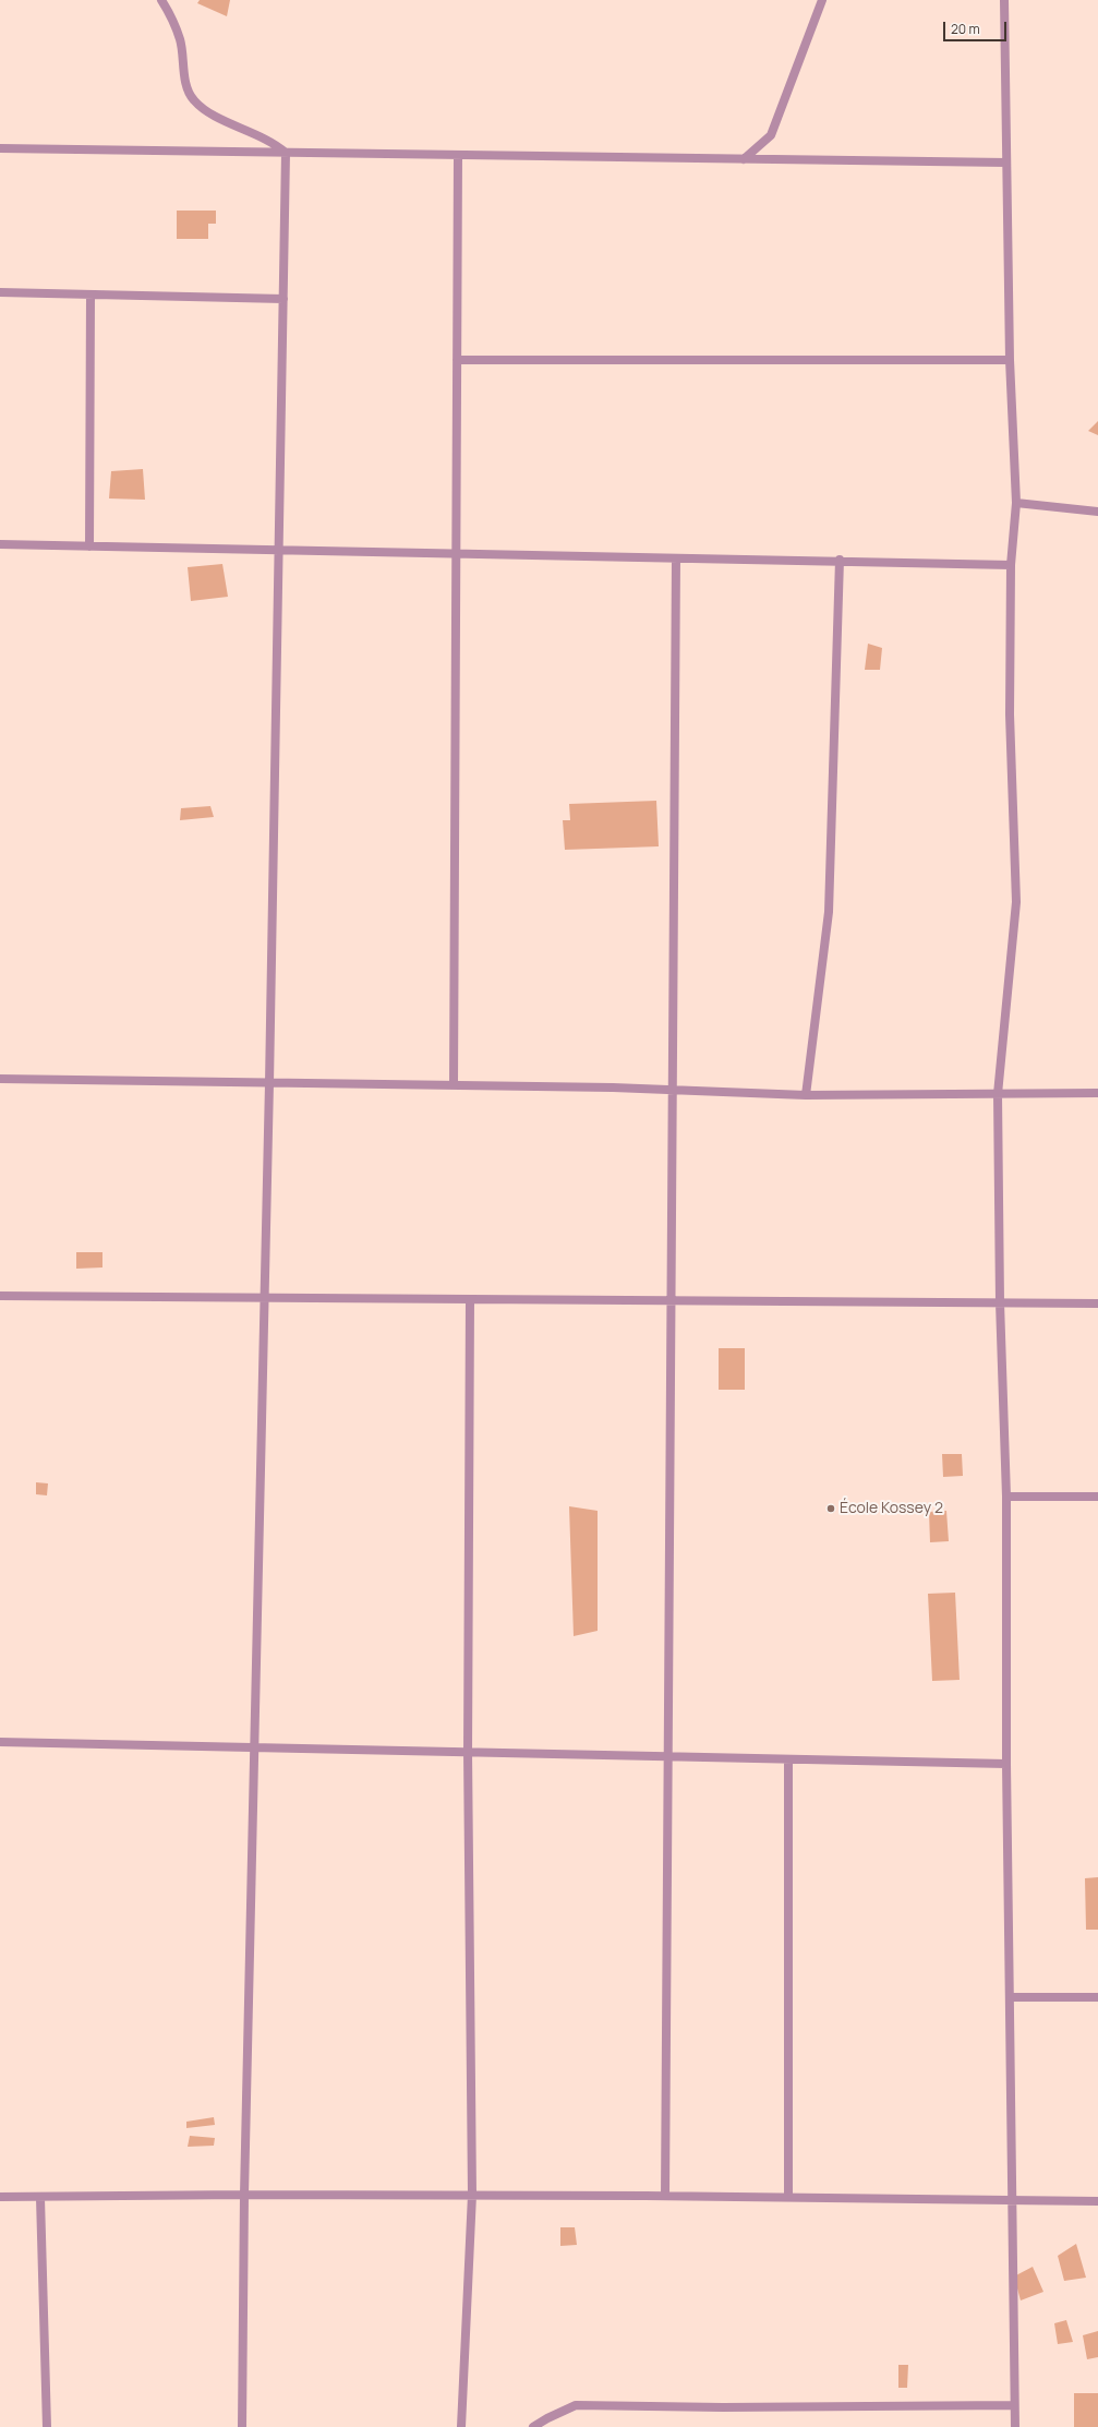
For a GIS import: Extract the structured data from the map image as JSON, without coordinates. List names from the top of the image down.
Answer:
{
  "places": ["École Kossey 2"],
  "scale_bar": "20 m"
}
